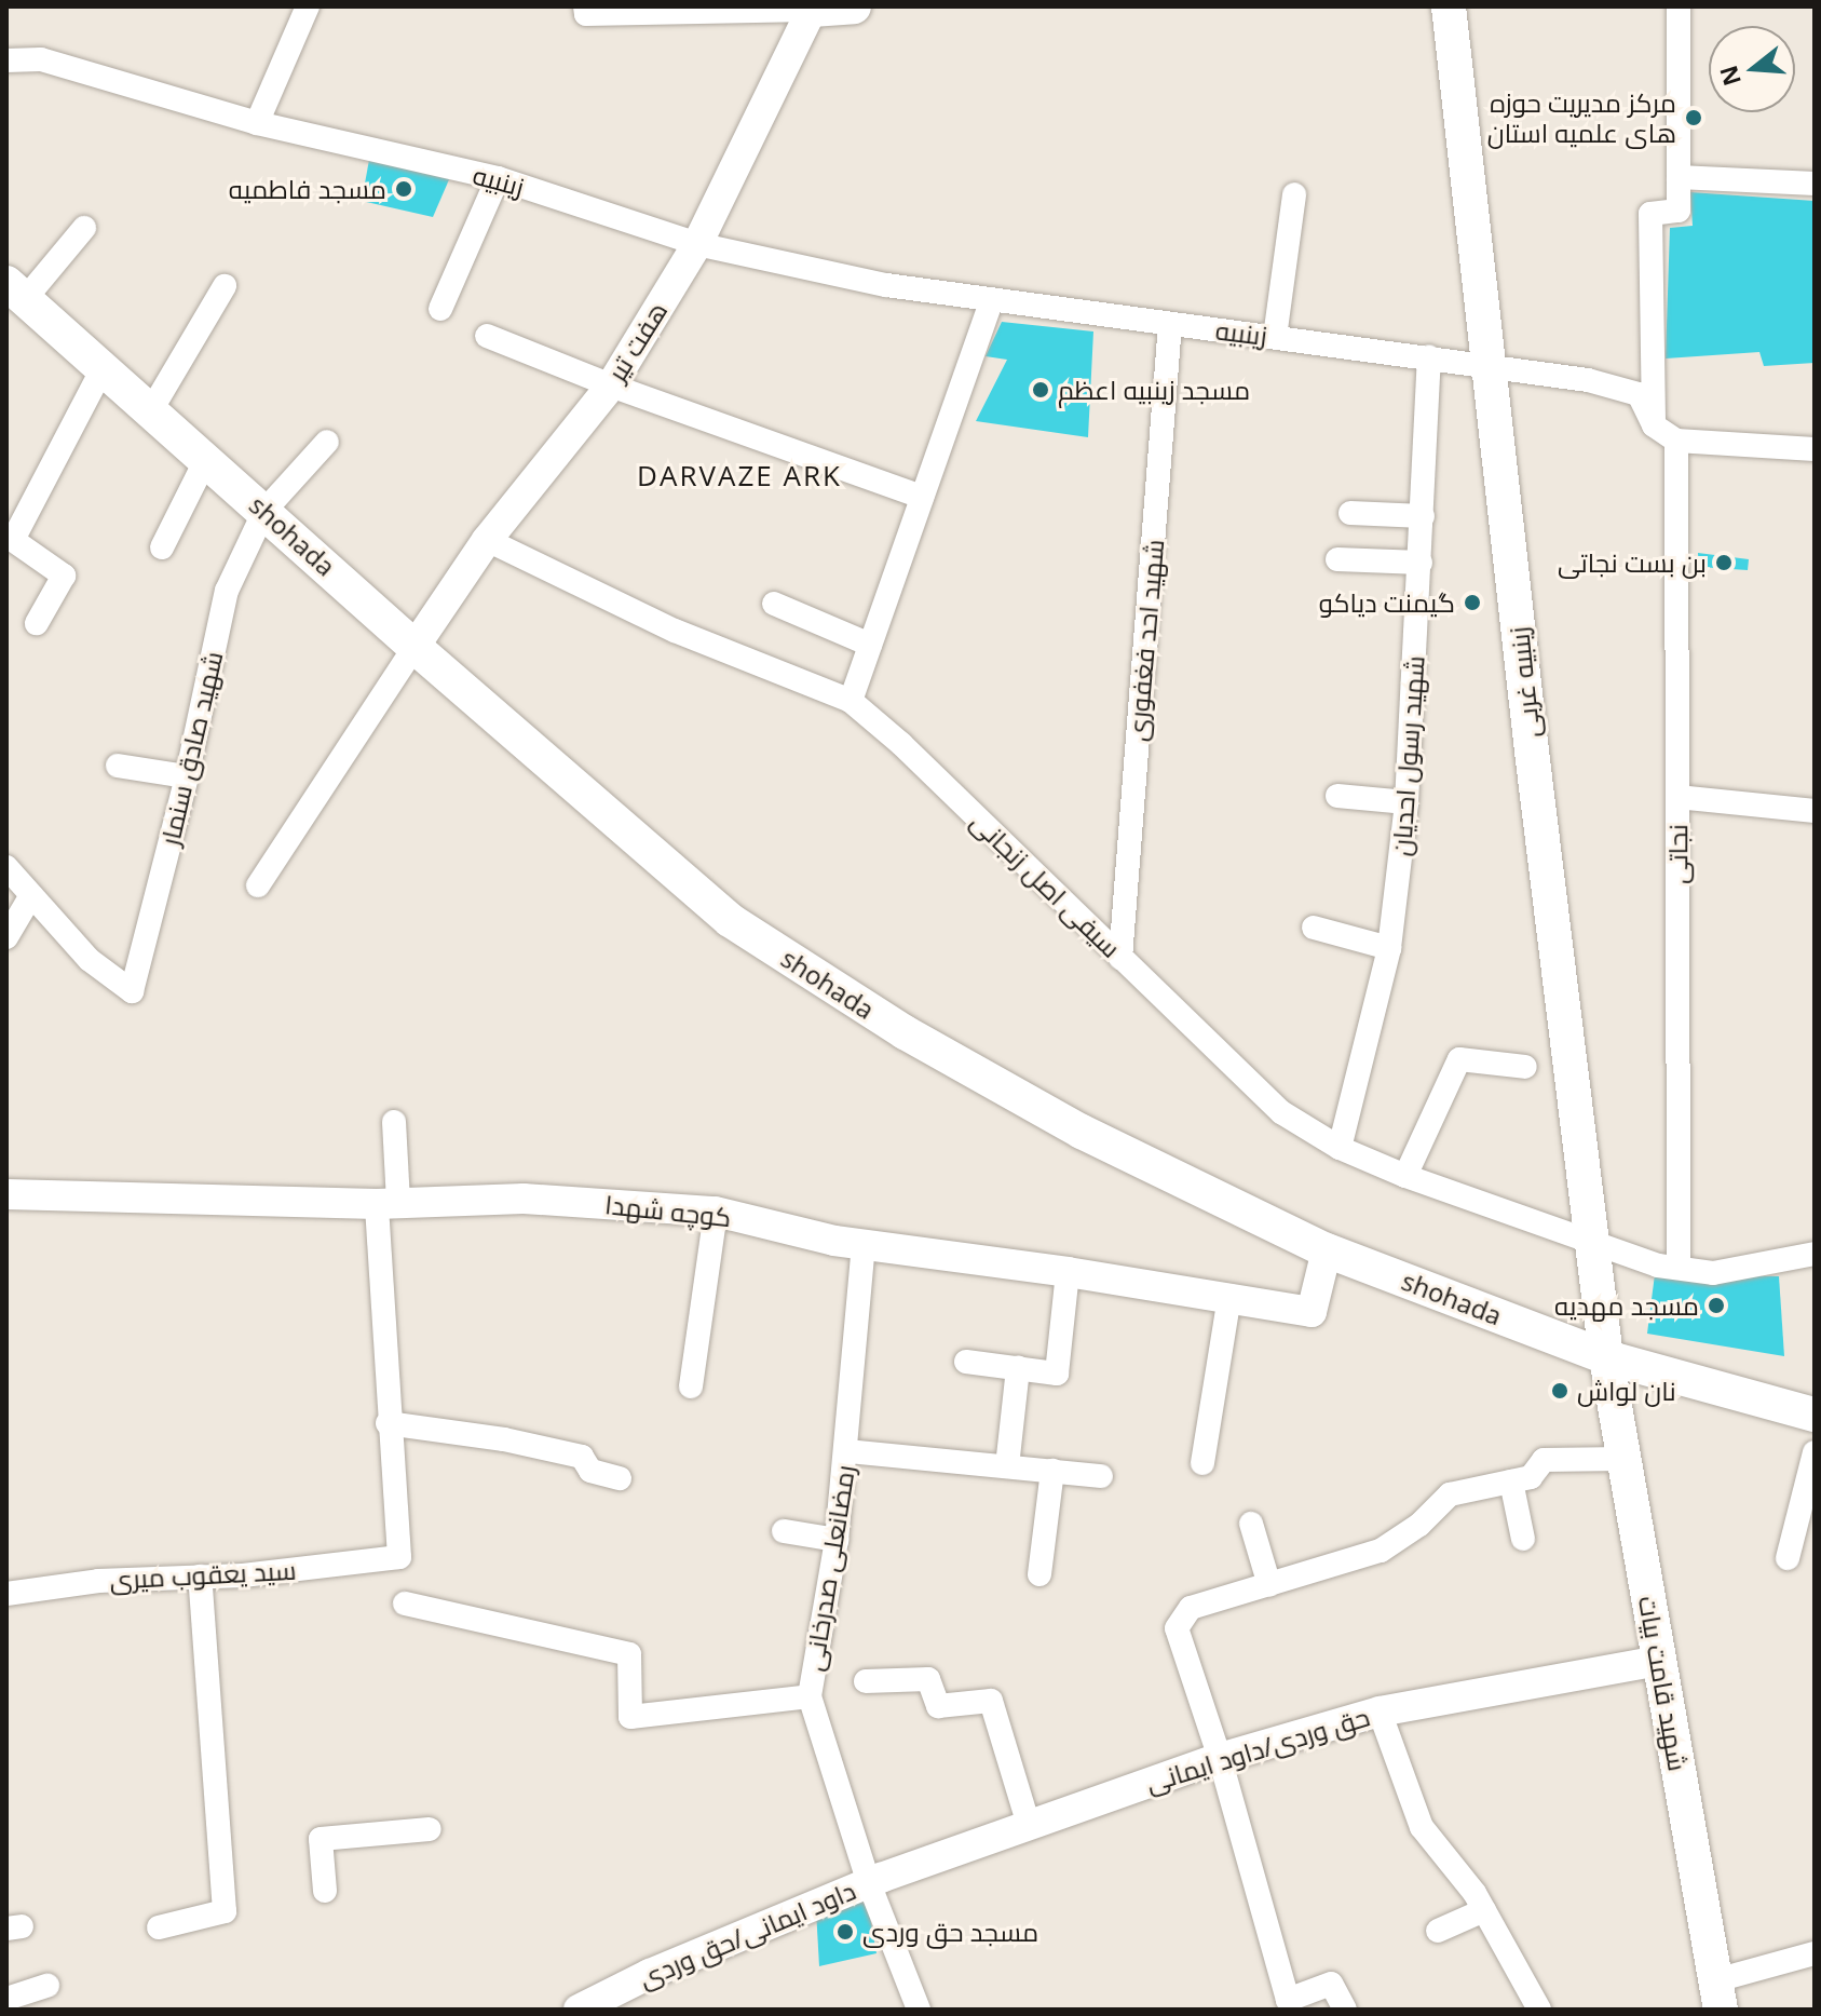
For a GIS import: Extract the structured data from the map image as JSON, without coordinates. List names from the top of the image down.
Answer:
{
  "streets": {
    "main road": ["shohada", "زینبیه غربی", "شهید قامت بیات"],
    "street": [
      "زینبیه",
      "هفت تیر",
      "شهید احد فغفوری",
      "شهید صادق سنمار",
      "شهید رسول احدیان",
      "نجاتی",
      "سیفی اصل زنجانی",
      "کوچه شهدا",
      "رمضانعلی صدرخانی",
      "سید یعقوب میری",
      "حق وردی/داود ایمانی",
      "داود ایمانی/حق وردی"
    ]
  },
  "crossings": [
    ["زینبیه", "هفت تیر"],
    ["زینبیه", "شهید احد فغفوری"],
    ["زینبیه", "زینبیه غربی"],
    ["زینبیه", "شهید رسول احدیان"],
    ["هفت تیر", "shohada"],
    ["هفت تیر", "سیفی اصل زنجانی"],
    ["shohada", "زینبیه غربی"],
    ["shohada", "شهید صادق سنمار"],
    ["shohada", "کوچه شهدا"],
    ["shohada", "شهید قامت بیات"],
    ["شهید احد فغفوری", "سیفی اصل زنجانی"],
    ["زینبیه غربی", "سیفی اصل زنجانی"],
    ["زینبیه غربی", "شهید قامت بیات"],
    ["شهید رسول احدیان", "سیفی اصل زنجانی"],
    ["نجاتی", "سیفی اصل زنجانی"],
    ["کوچه شهدا", "رمضانعلی صدرخانی"],
    ["رمضانعلی صدرخانی", "حق وردی/داود ایمانی"],
    ["رمضانعلی صدرخانی", "داود ایمانی/حق وردی"],
    ["شهید قامت بیات", "حق وردی/داود ایمانی"],
    ["حق وردی/داود ایمانی", "داود ایمانی/حق وردی"]
  ],
  "districts": ["DARVAZE ARK"],
  "places": [
    "مرکز مدیریت حوزه های علمیه استان",
    "مسجد فاطمیه",
    "مسجد زینبیه اعظم",
    "بن بست نجاتی",
    "گیمنت دیاکو",
    "مسجد مهدیه",
    "نان لواش",
    "مسجد حق وردی"
  ],
  "north": "left"
}
